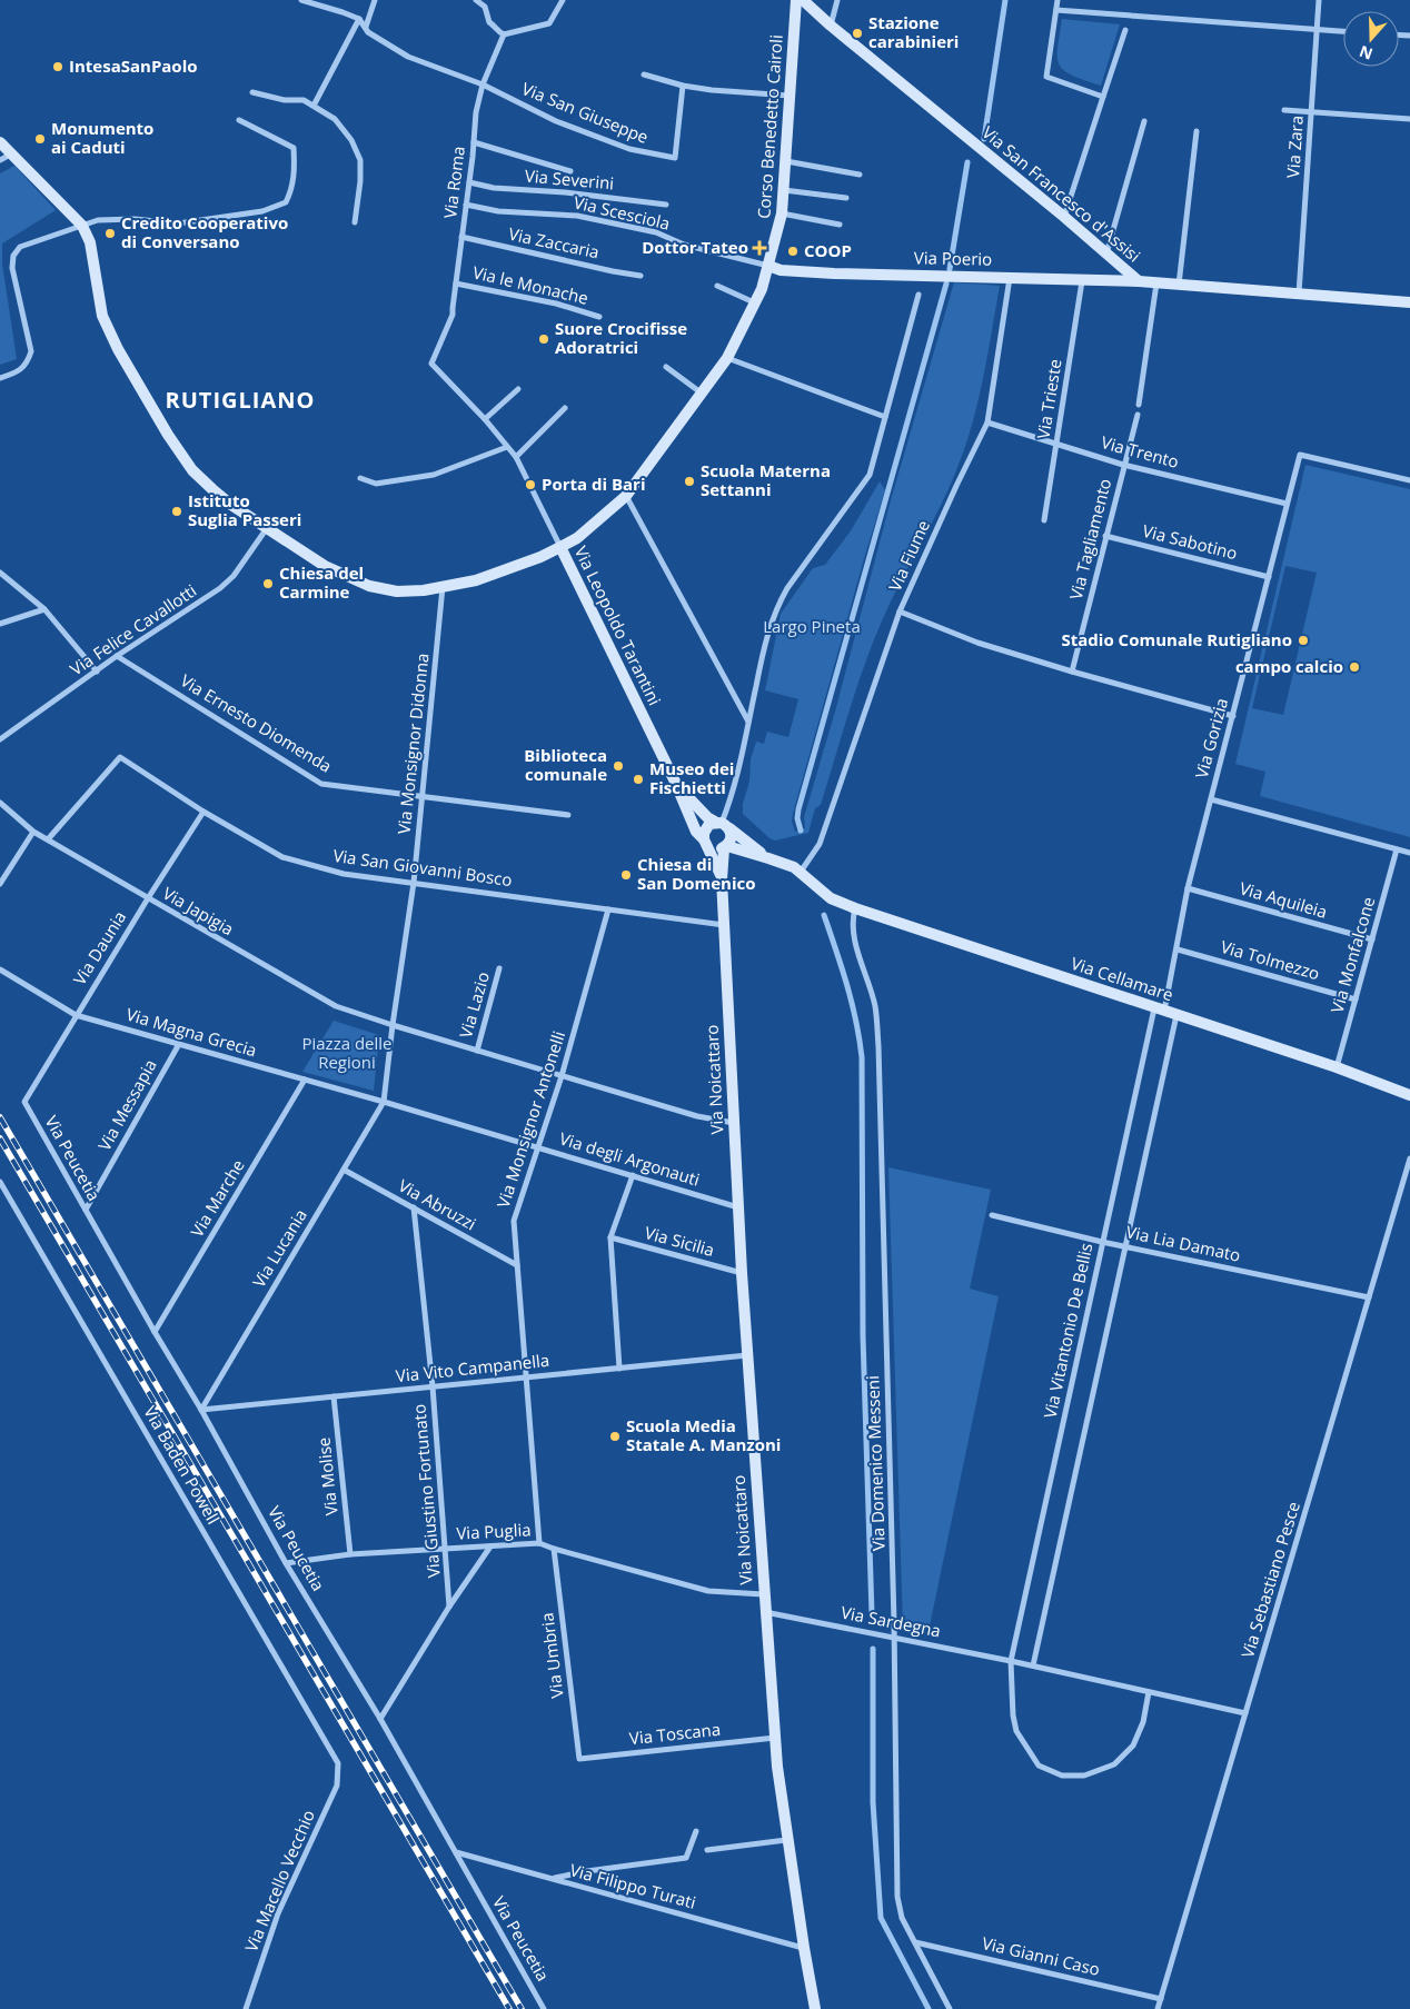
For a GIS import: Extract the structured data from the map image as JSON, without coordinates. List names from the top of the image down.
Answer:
{
  "streets": {
    "main road": [
      "Corso Benedetto Cairoli",
      "Via San Francesco d'Assisi",
      "Via Poerio",
      "Via Leopoldo Tarantini",
      "Via Cellamare",
      "Via Noicattaro"
    ],
    "street": [
      "Via San Giuseppe",
      "Via Zara",
      "Via Severini",
      "Via Roma",
      "Via Scesciola",
      "Via Zaccaria",
      "Via le Monache",
      "Via Trieste",
      "Via Trento",
      "Via Tagliamento",
      "Via Sabotino",
      "Via Fiume",
      "Via Felice Cavallotti",
      "Via Ernesto Diomenda",
      "Via Gorizia",
      "Via Monsignor Didonna",
      "Via San Giovanni Bosco",
      "Via Aquileia",
      "Via Japigia",
      "Via Daunia",
      "Via Monfalcone",
      "Via Tolmezzo",
      "Via Lazio",
      "Via Magna Grecia",
      "Via Messapia",
      "Via Monsignor Antonelli",
      "Via Peucetia",
      "Via degli Argonauti",
      "Via Marche",
      "Via Abruzzi",
      "Via Sicilia",
      "Via Lia Damato",
      "Via Lucania",
      "Via Vitantonio De Bellis",
      "Via Vito Campanella",
      "Via Domenico Messeni",
      "Via Baden Powell",
      "Via Molise",
      "Via Giustino Fortunato",
      "Via Puglia",
      "Via Sebastiano Pesce",
      "Via Sardegna",
      "Via Umbria",
      "Via Toscana",
      "Via Macello Vecchio",
      "Via Filippo Turati",
      "Via Gianni Caso"
    ]
  },
  "crossings": [
    ["Via San Giuseppe", "Via Roma"],
    ["Corso Benedetto Cairoli", "Via Scesciola"],
    ["Corso Benedetto Cairoli", "Via Poerio"],
    ["Corso Benedetto Cairoli", "Via Leopoldo Tarantini"],
    ["Corso Benedetto Cairoli", "Via Felice Cavallotti"],
    ["Corso Benedetto Cairoli", "Via Monsignor Didonna"],
    ["Via Zara", "Via San Francesco d'Assisi"],
    ["Via Severini", "Via Roma"],
    ["Via Roma", "Via Scesciola"],
    ["Via Roma", "Via Zaccaria"],
    ["Via Roma", "Via le Monache"],
    ["Via Roma", "Via Leopoldo Tarantini"],
    ["Via San Francesco d'Assisi", "Via Poerio"],
    ["Via Scesciola", "Via Poerio"],
    ["Via Poerio", "Via Trieste"],
    ["Via Poerio", "Via Fiume"],
    ["Via Trieste", "Via Trento"],
    ["Via Trento", "Via Tagliamento"],
    ["Via Trento", "Via Fiume"],
    ["Via Trento", "Via Gorizia"],
    ["Via Tagliamento", "Via Sabotino"],
    ["Via Sabotino", "Via Gorizia"],
    ["Via Fiume", "Via Cellamare"],
    ["Via Leopoldo Tarantini", "Via Noicattaro"],
    ["Via Felice Cavallotti", "Via Ernesto Diomenda"],
    ["Via Ernesto Diomenda", "Via Monsignor Didonna"],
    ["Via Gorizia", "Via Aquileia"],
    ["Via Gorizia", "Via Tolmezzo"],
    ["Via Gorizia", "Via Cellamare"],
    ["Via Gorizia", "Via Vitantonio De Bellis"],
    ["Via Monsignor Didonna", "Via San Giovanni Bosco"],
    ["Via Monsignor Didonna", "Via Japigia"],
    ["Via Monsignor Didonna", "Via Magna Grecia"],
    ["Via Monsignor Didonna", "Via degli Argonauti"],
    ["Via Monsignor Didonna", "Via Lucania"],
    ["Via San Giovanni Bosco", "Via Japigia"],
    ["Via San Giovanni Bosco", "Via Daunia"],
    ["Via San Giovanni Bosco", "Via Noicattaro"],
    ["Via San Giovanni Bosco", "Via Monsignor Antonelli"],
    ["Via Aquileia", "Via Monfalcone"],
    ["Via Japigia", "Via Daunia"],
    ["Via Japigia", "Via Lazio"],
    ["Via Japigia", "Via Noicattaro"],
    ["Via Japigia", "Via Monsignor Antonelli"],
    ["Via Daunia", "Via Magna Grecia"],
    ["Via Daunia", "Via Peucetia"],
    ["Via Monfalcone", "Via Tolmezzo"],
    ["Via Monfalcone", "Via Cellamare"],
    ["Via Cellamare", "Via Vitantonio De Bellis"],
    ["Via Cellamare", "Via Domenico Messeni"],
    ["Via Magna Grecia", "Via Messapia"],
    ["Via Magna Grecia", "Via degli Argonauti"],
    ["Via Magna Grecia", "Via Marche"],
    ["Via Magna Grecia", "Via Lucania"],
    ["Via Noicattaro", "Via degli Argonauti"],
    ["Via Noicattaro", "Via Sicilia"],
    ["Via Noicattaro", "Via Vito Campanella"],
    ["Via Noicattaro", "Via Puglia"],
    ["Via Noicattaro", "Via Sardegna"],
    ["Via Noicattaro", "Via Toscana"],
    ["Via Noicattaro", "Via Filippo Turati"],
    ["Via Messapia", "Via Peucetia"],
    ["Via Monsignor Antonelli", "Via degli Argonauti"],
    ["Via Monsignor Antonelli", "Via Abruzzi"],
    ["Via Monsignor Antonelli", "Via Vito Campanella"],
    ["Via Monsignor Antonelli", "Via Puglia"],
    ["Via Peucetia", "Via Marche"],
    ["Via Peucetia", "Via Lucania"],
    ["Via Peucetia", "Via Vito Campanella"],
    ["Via Peucetia", "Via Giustino Fortunato"],
    ["Via Peucetia", "Via Puglia"],
    ["Via Peucetia", "Via Filippo Turati"],
    ["Via degli Argonauti", "Via Lucania"],
    ["Via Abruzzi", "Via Lucania"],
    ["Via Abruzzi", "Via Giustino Fortunato"],
    ["Via Lia Damato", "Via Vitantonio De Bellis"],
    ["Via Lia Damato", "Via Sebastiano Pesce"],
    ["Via Lucania", "Via Vito Campanella"],
    ["Via Vitantonio De Bellis", "Via Sardegna"],
    ["Via Vito Campanella", "Via Molise"],
    ["Via Vito Campanella", "Via Giustino Fortunato"],
    ["Via Domenico Messeni", "Via Sardegna"],
    ["Via Domenico Messeni", "Via Gianni Caso"],
    ["Via Baden Powell", "Via Macello Vecchio"],
    ["Via Molise", "Via Puglia"],
    ["Via Giustino Fortunato", "Via Puglia"],
    ["Via Puglia", "Via Umbria"],
    ["Via Sebastiano Pesce", "Via Sardegna"],
    ["Via Sebastiano Pesce", "Via Gianni Caso"],
    ["Via Umbria", "Via Toscana"]
  ],
  "districts": ["RUTIGLIANO"],
  "parks": ["Largo Pineta", "Piazza delle Regioni"],
  "places": {
    "other": [
      "Stazione carabinieri",
      "IntesaSanPaolo",
      "Monumento ai Caduti",
      "Credito Cooperativo di Conversano",
      "COOP",
      "Suore Crocifisse Adoratrici",
      "Scuola Materna Settanni",
      "Porta di Bari",
      "Istituto Suglia Passeri",
      "Chiesa del Carmine",
      "Stadio Comunale Rutigliano",
      "campo calcio",
      "Biblioteca comunale",
      "Museo dei Fischietti",
      "Chiesa di San Domenico",
      "Scuola Media Statale A. Manzoni"
    ],
    "health": ["Dottor Tateo"]
  },
  "north": "bottom"
}
